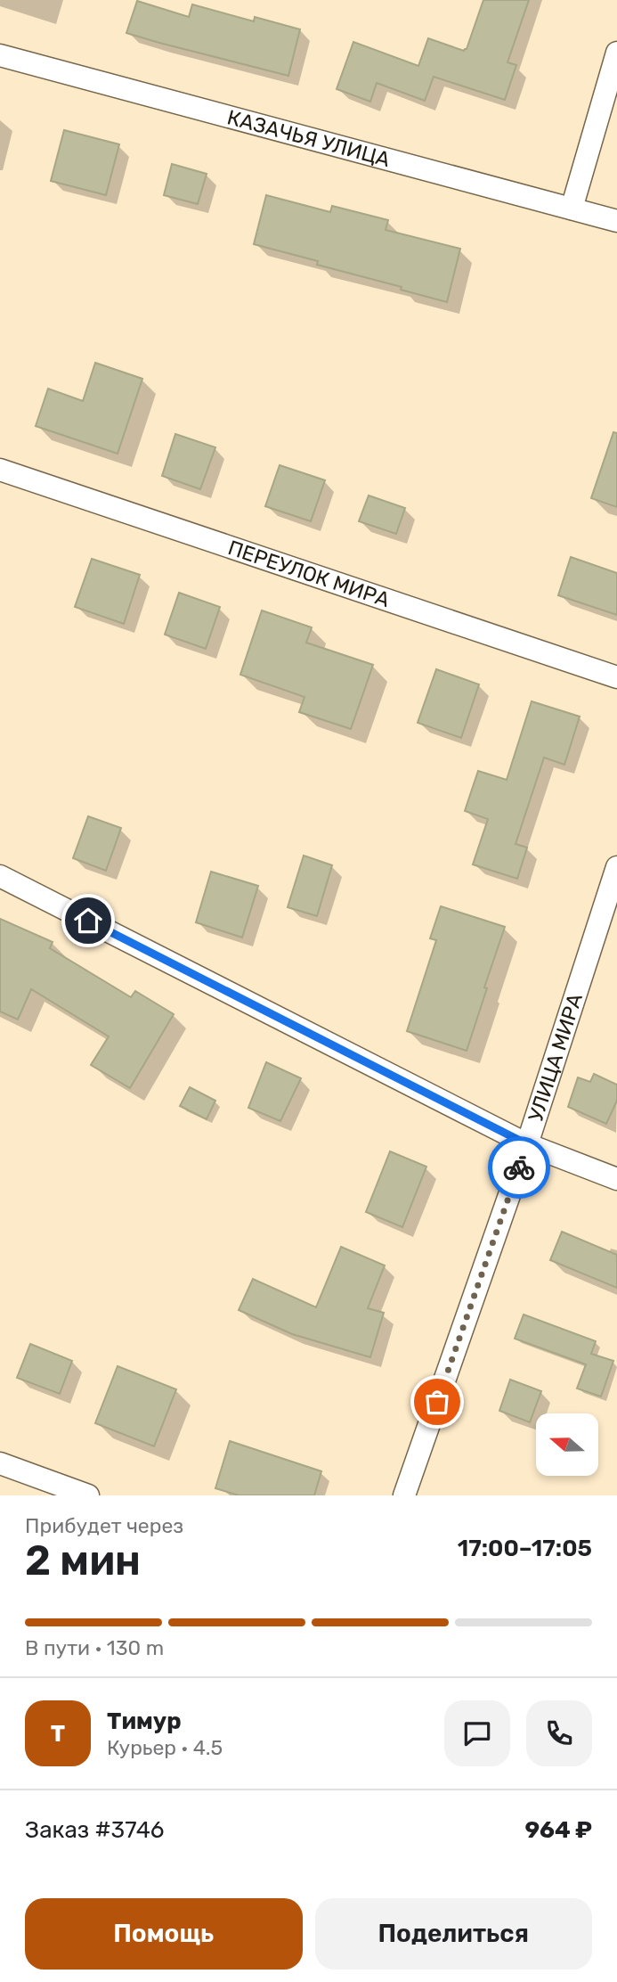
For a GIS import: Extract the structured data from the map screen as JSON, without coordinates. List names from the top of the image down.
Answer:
{
  "streets": {
    "street": ["КАЗАЧЬЯ УЛИЦА", "ПЕРЕУЛОК МИРА", "УЛИЦА МИРА"]
  },
  "north": "left",
  "page": {
    "heading": ["2 мин", "Прибудет через", "17:00–17:05"],
    "panel": [
      "Тимур",
      "Курьер · 4.5",
      "Заказ #3746",
      "964 ₽"
    ],
    "bar": "В пути · 130 m",
    "round": "Т",
    "buttons": ["Помощь", "Поделиться"]
  }
}
